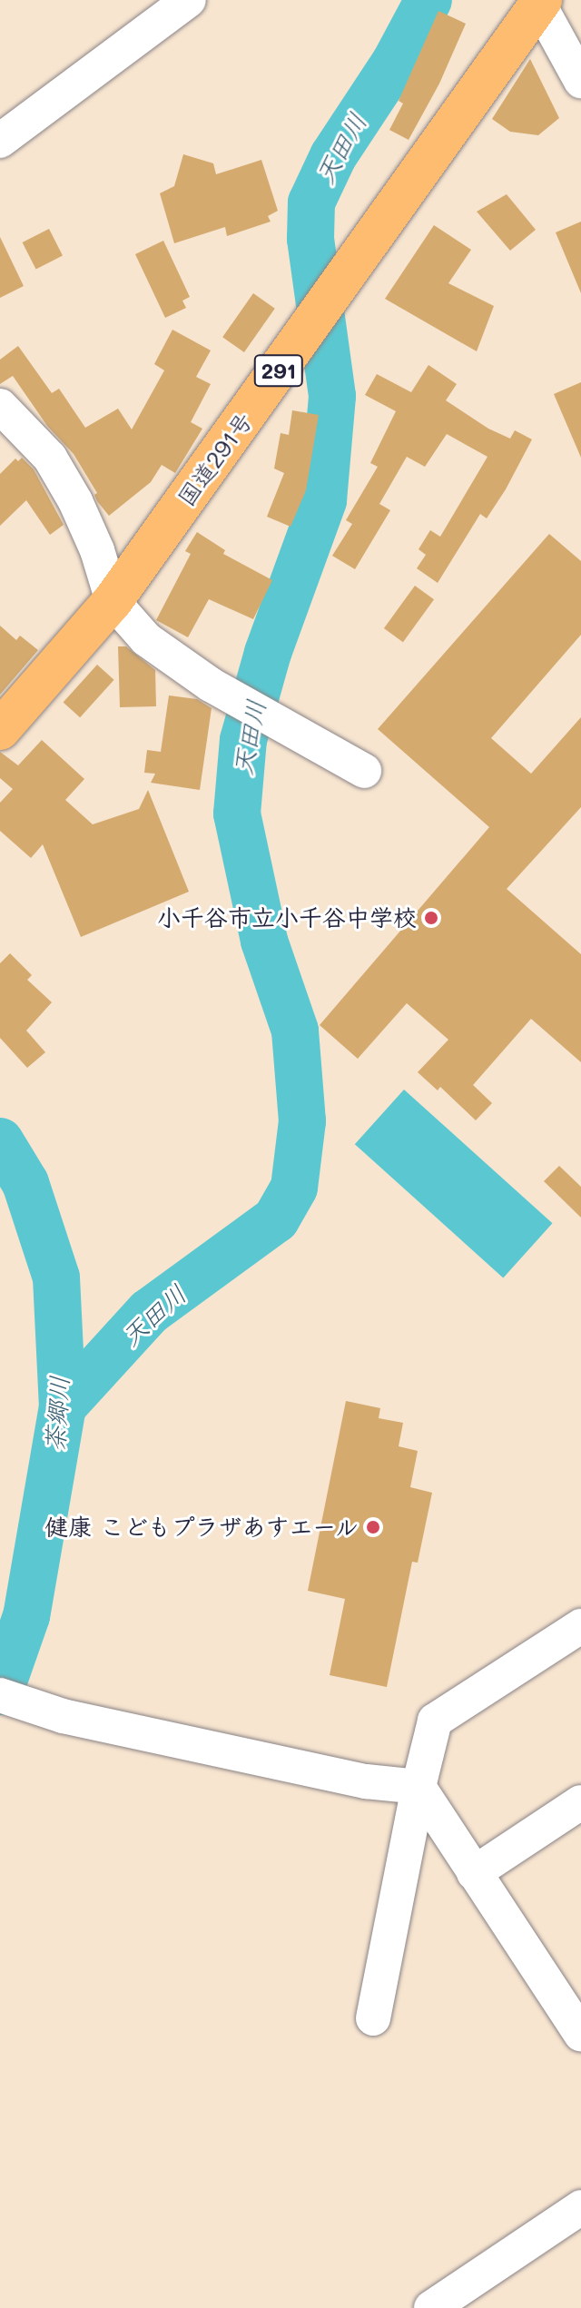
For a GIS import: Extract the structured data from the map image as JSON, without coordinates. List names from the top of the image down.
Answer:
{
  "streets": {
    "highway": ["291", "国道291号"]
  },
  "water": ["天田川", "茶郷川"],
  "places": ["小千谷市立小千谷中学校", "健康 こどもプラザあすエール"]
}
